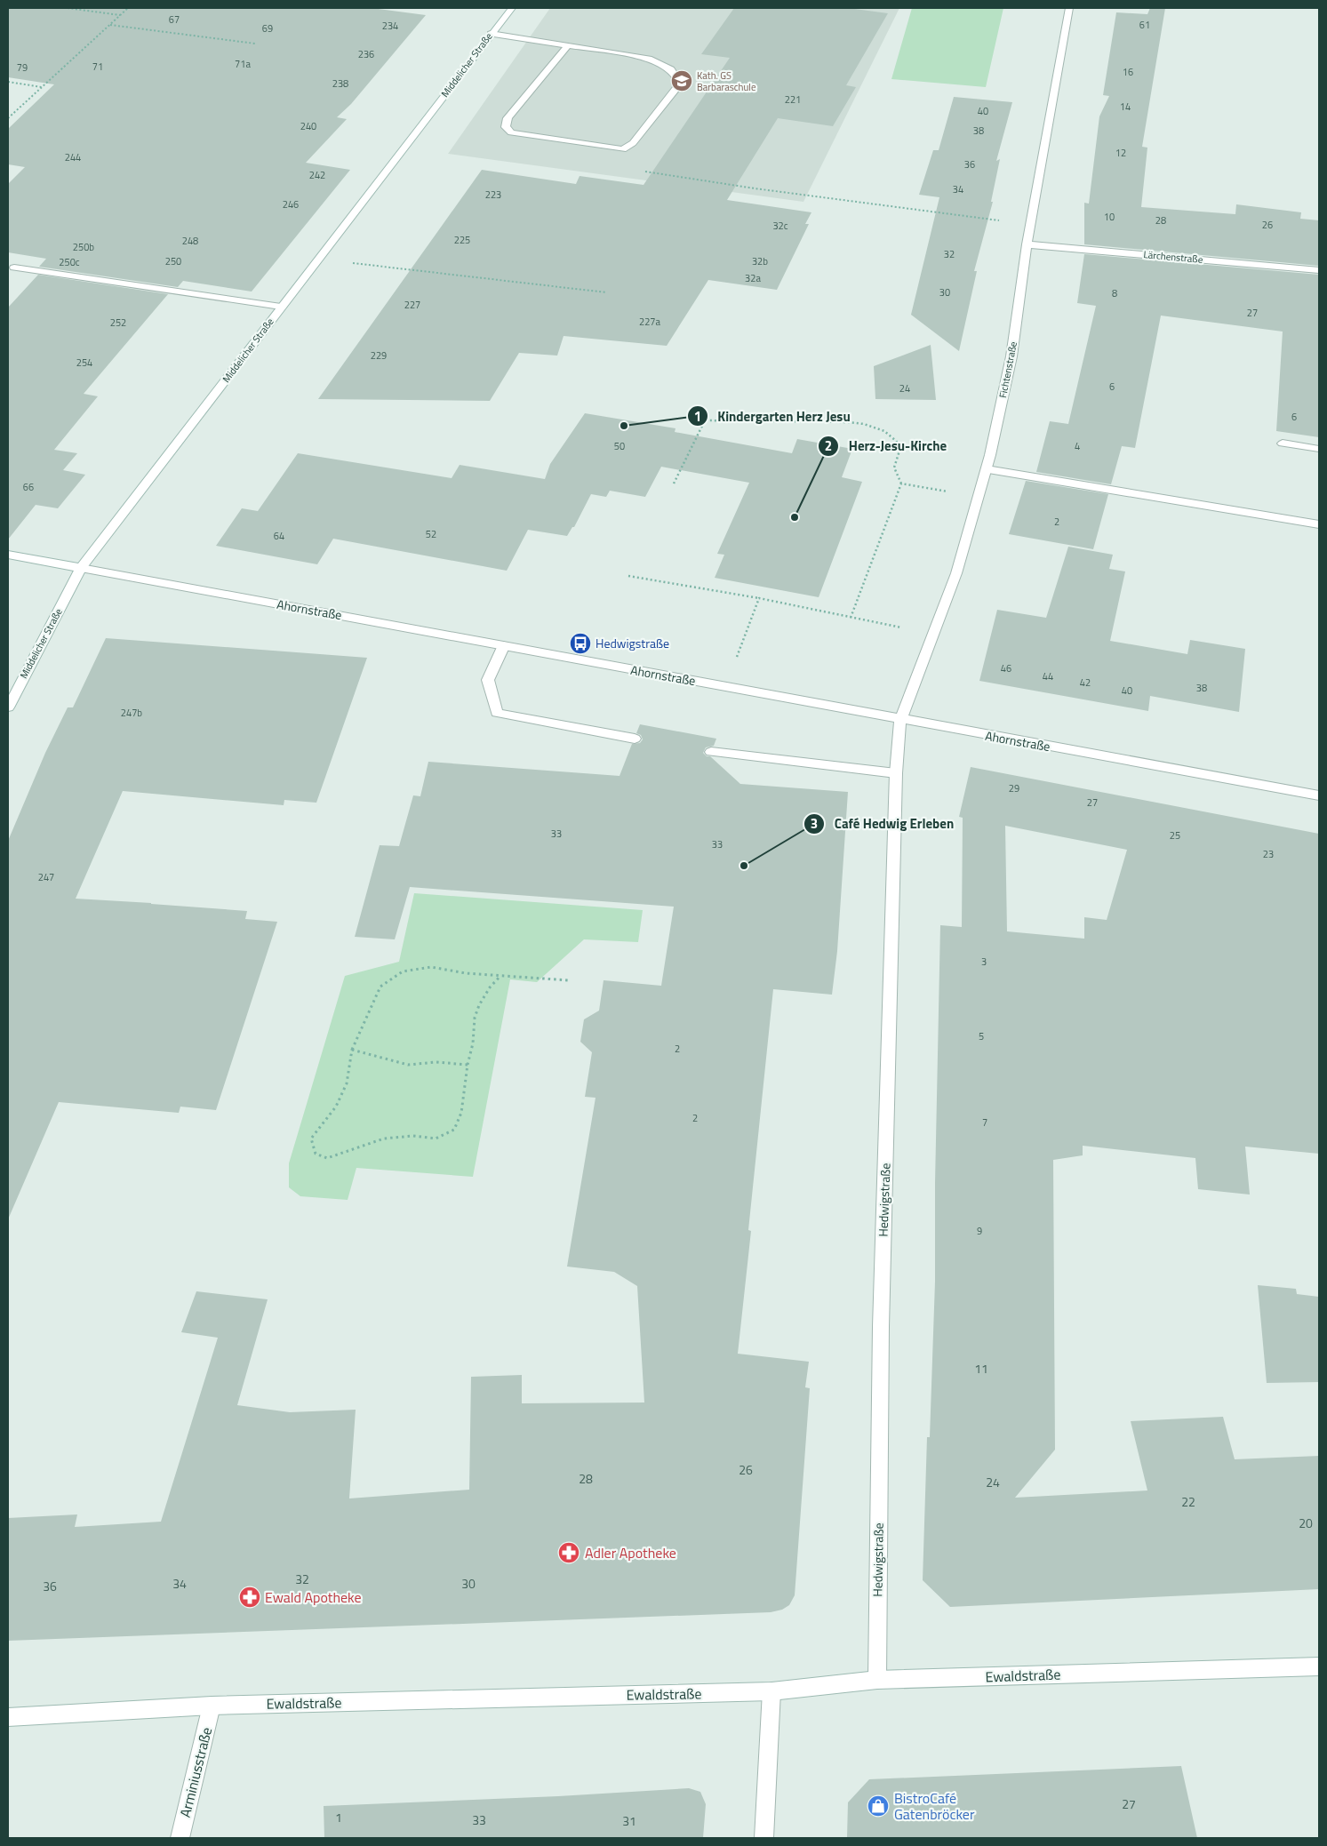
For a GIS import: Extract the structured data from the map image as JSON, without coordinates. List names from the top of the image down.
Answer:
{
  "streets": {
    "street": [
      "Middelicher Straße",
      "Lärchenstraße",
      "Fichtenstraße",
      "Ahornstraße",
      "Hedwigstraße",
      "Ewaldstraße",
      "Arminiusstraße"
    ]
  },
  "crossings": [
    ["Middelicher Straße", "Ahornstraße"],
    ["Lärchenstraße", "Fichtenstraße"],
    ["Fichtenstraße", "Ahornstraße"],
    ["Fichtenstraße", "Hedwigstraße"],
    ["Ahornstraße", "Hedwigstraße"],
    ["Hedwigstraße", "Ewaldstraße"],
    ["Ewaldstraße", "Arminiusstraße"]
  ],
  "places": {
    "school or university": ["Kath. GS Barbaraschule"],
    "other": ["Kindergarten Herz Jesu", "Herz-Jesu-Kirche", "Café Hedwig Erleben"],
    "bus stop": ["Hedwigstraße"],
    "pharmacy": ["Adler Apotheke", "Ewald Apotheke"],
    "shop": ["BistroCafé Gatenbröcker"]
  },
  "house_numbers": [
    "67",
    "61",
    "234",
    "69",
    "236",
    "71a",
    "71",
    "79",
    "16",
    "238",
    "221",
    "14",
    "40",
    "240",
    "38",
    "12",
    "244",
    "36",
    "242",
    "34",
    "223",
    "246",
    "10",
    "28",
    "26",
    "32c",
    "225",
    "248",
    "250b",
    "32",
    "250",
    "32b",
    "250c",
    "32a",
    "30",
    "8",
    "227",
    "27",
    "227a",
    "252",
    "229",
    "254",
    "6",
    "24",
    "6",
    "50",
    "4",
    "66",
    "2",
    "52",
    "64",
    "46",
    "44",
    "42",
    "38",
    "40",
    "247b",
    "29",
    "27",
    "33",
    "25",
    "33",
    "23",
    "247",
    "3",
    "5",
    "2",
    "2",
    "7",
    "9",
    "11",
    "26",
    "28",
    "24",
    "22",
    "20",
    "32",
    "34",
    "30",
    "36",
    "27",
    "1",
    "33",
    "31"
  ]
}
